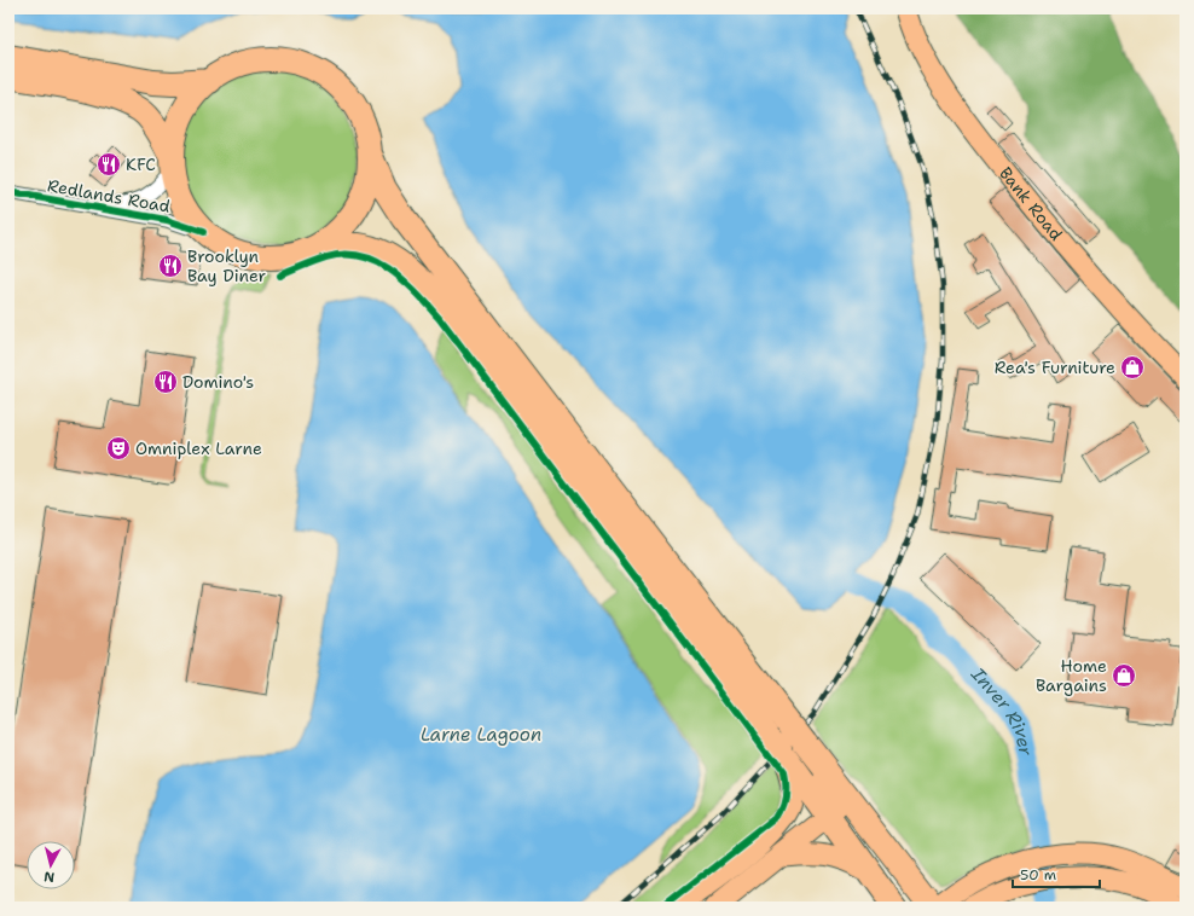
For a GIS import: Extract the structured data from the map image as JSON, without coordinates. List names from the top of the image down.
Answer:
{
  "streets": {
    "main road": ["Bank Road"],
    "street": ["Redlands Road"]
  },
  "water": ["Inver River", "Larne Lagoon"],
  "places": {
    "restaurant": ["KFC", "Brooklyn Bay Diner", "Domino's"],
    "shop": ["Rea's Furniture", "Home Bargains"],
    "theatre": ["Omniplex Larne"]
  },
  "scale_bar": "50 m",
  "north": "bottom"
}
